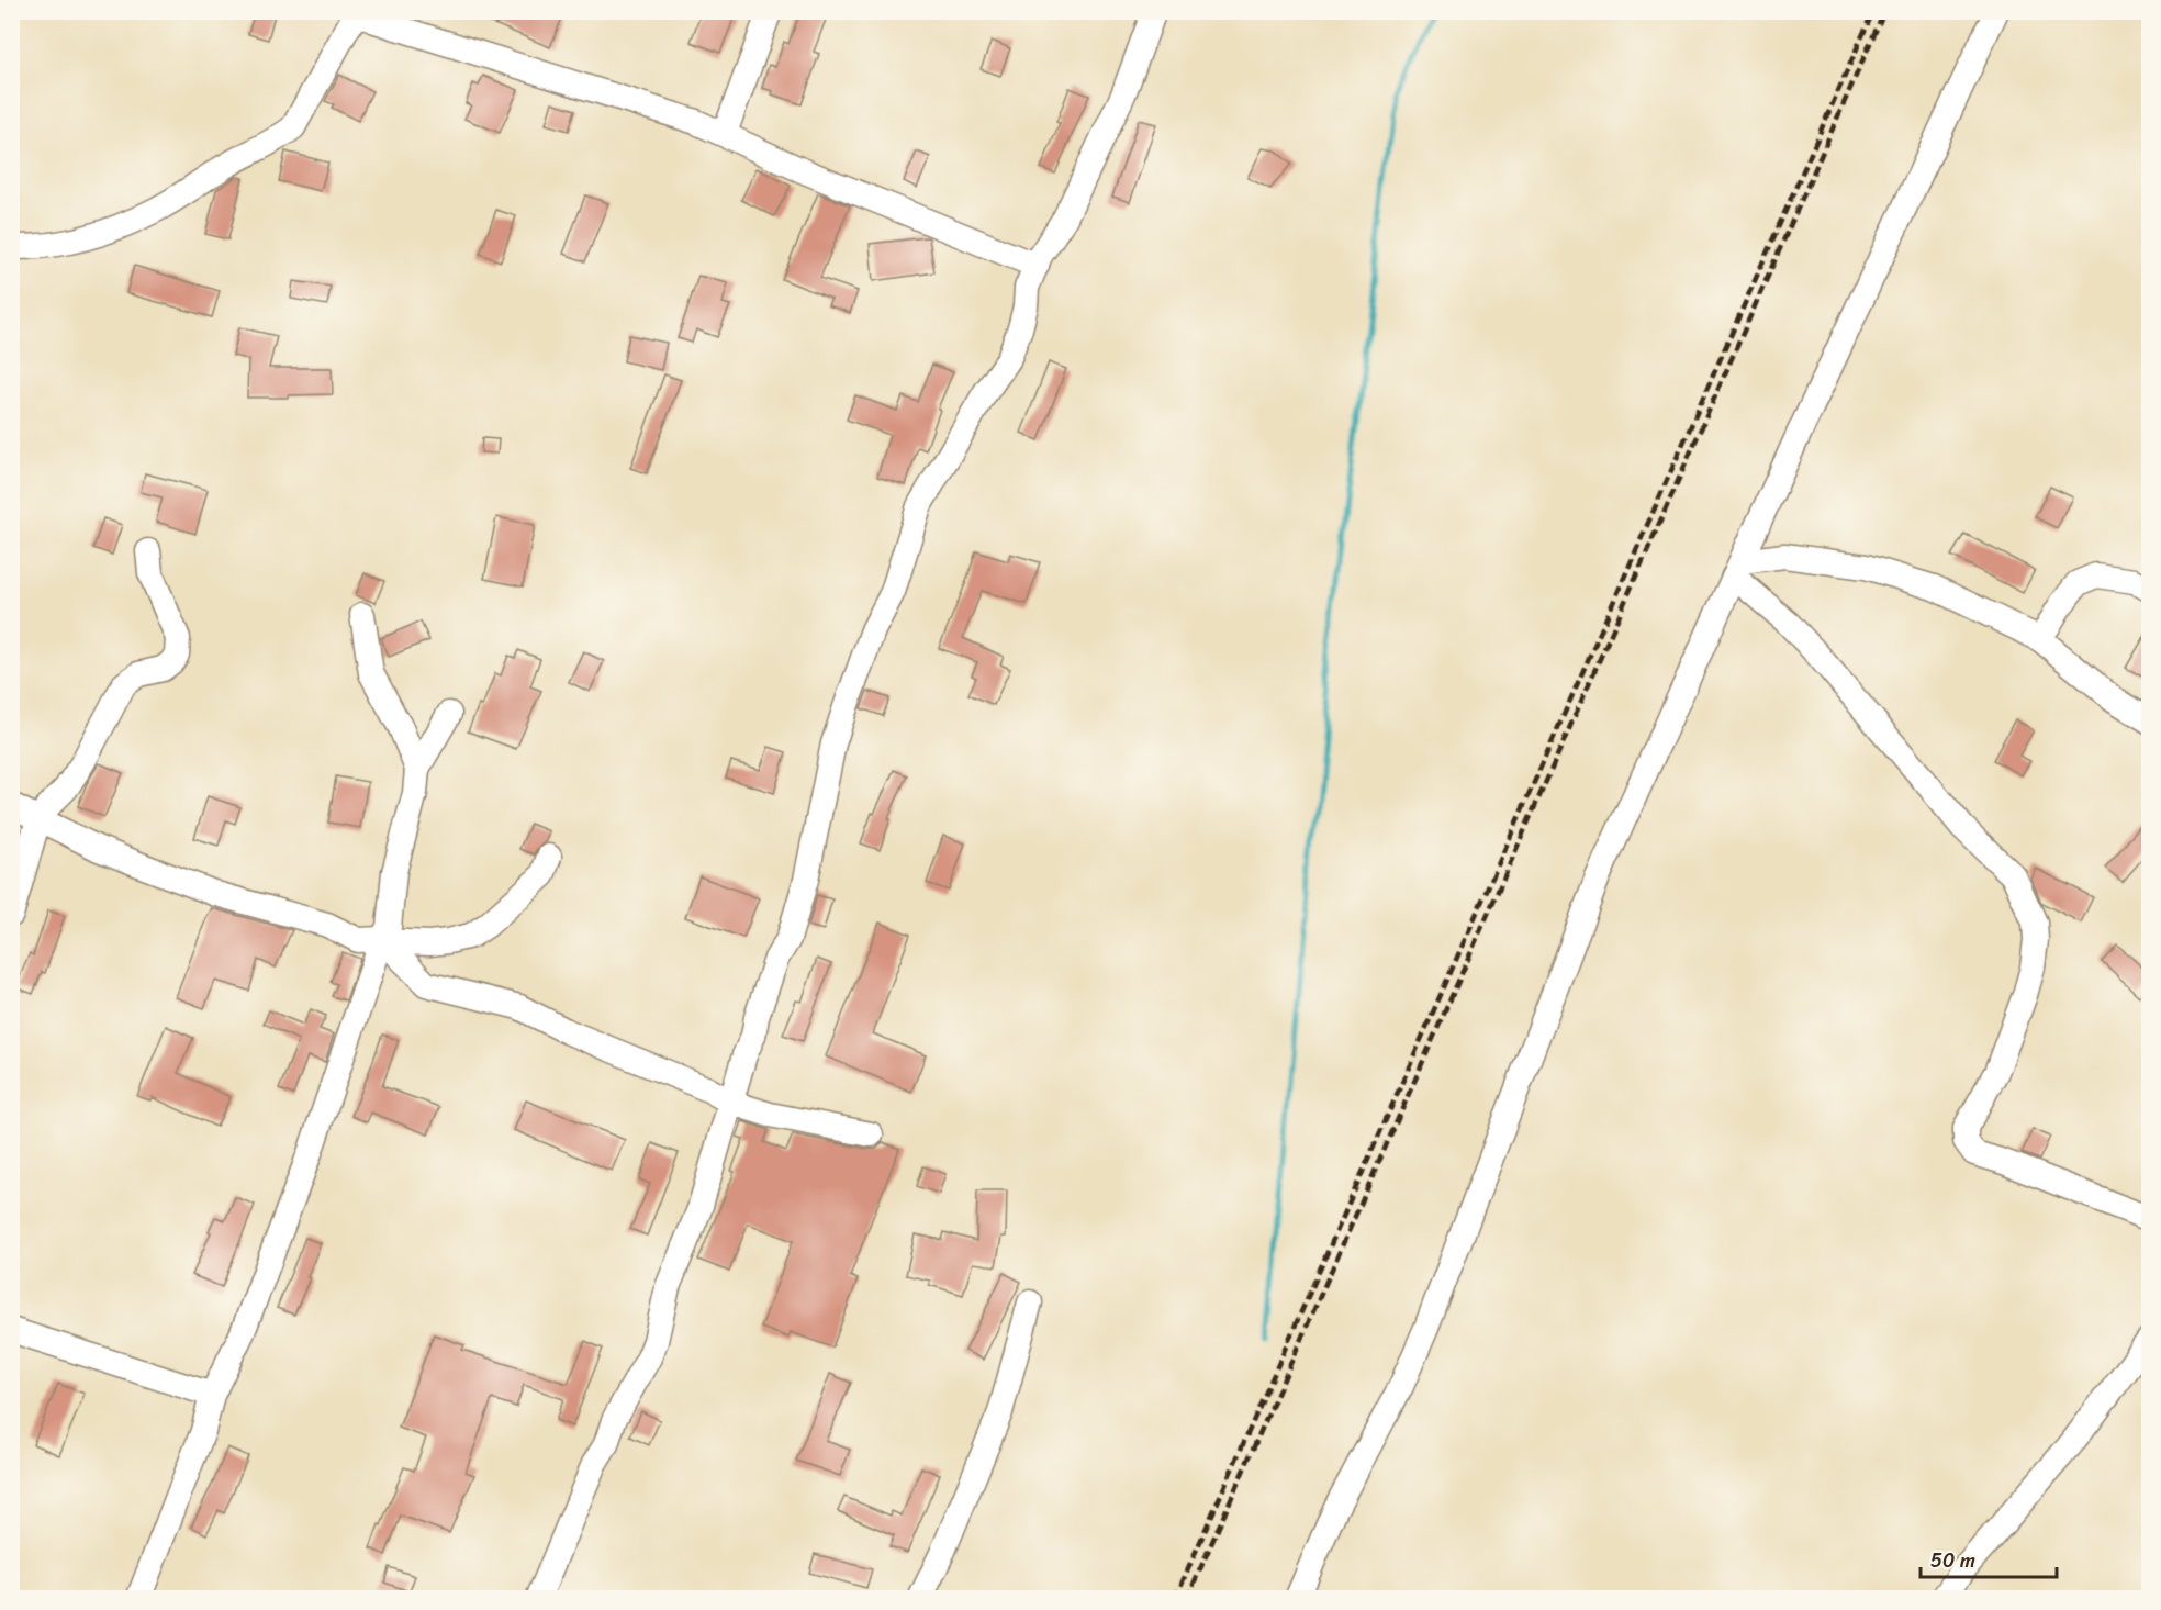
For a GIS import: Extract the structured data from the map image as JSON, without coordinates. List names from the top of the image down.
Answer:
{
  "scale_bar": "50 m"
}
